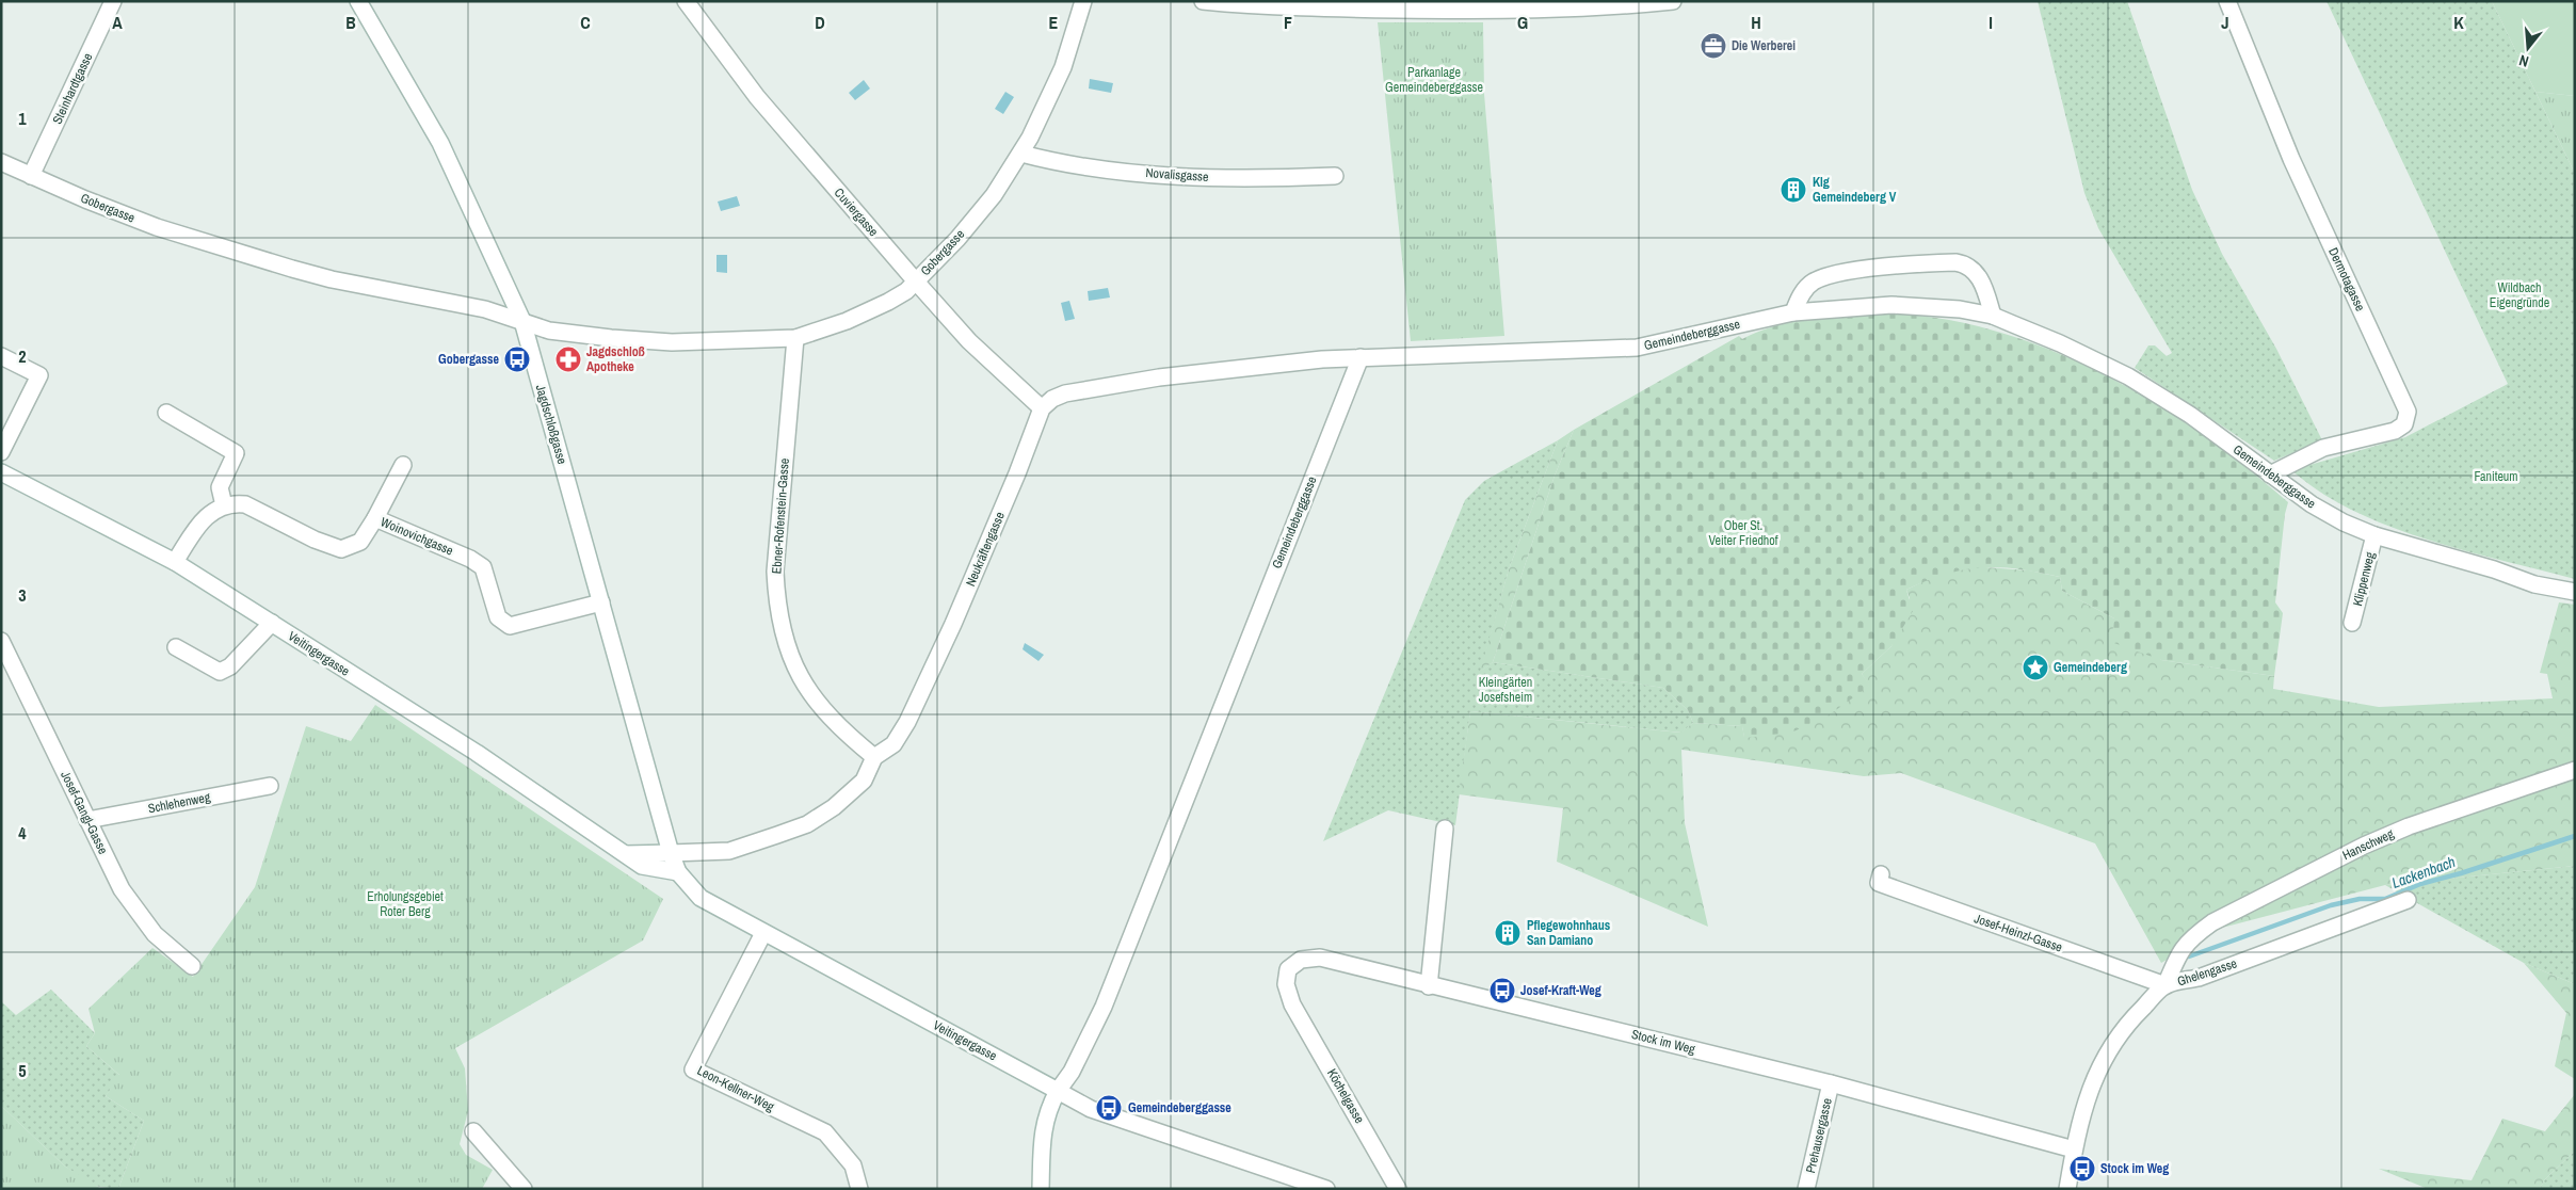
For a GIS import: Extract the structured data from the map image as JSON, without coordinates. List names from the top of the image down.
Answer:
{
  "streets": {
    "street": [
      "Steinhardtgasse",
      "Novalisgasse",
      "Gobergasse",
      "Cuviergasse",
      "Dermotagasse",
      "Gemeindeberggasse",
      "Jagdschloßgasse",
      "Ebner-Rofenstein-Gasse",
      "Woinovichgasse",
      "Neukräftengasse",
      "Klippenweg",
      "Veitingergasse",
      "Schlehenweg",
      "Josef-Gangl-Gasse",
      "Hanschweg",
      "Josef-Heinzl-Gasse",
      "Ghelengasse",
      "Stock im Weg",
      "Leon-Kellner-Weg",
      "Köchelgasse",
      "Prehausergasse"
    ]
  },
  "crossings": [
    ["Steinhardtgasse", "Gobergasse"],
    ["Novalisgasse", "Gobergasse"],
    ["Gobergasse", "Cuviergasse"],
    ["Gobergasse", "Jagdschloßgasse"],
    ["Gobergasse", "Ebner-Rofenstein-Gasse"],
    ["Cuviergasse", "Neukräftengasse"],
    ["Dermotagasse", "Gemeindeberggasse"],
    ["Gemeindeberggasse", "Klippenweg"],
    ["Gemeindeberggasse", "Veitingergasse"],
    ["Jagdschloßgasse", "Woinovichgasse"],
    ["Jagdschloßgasse", "Neukräftengasse"],
    ["Jagdschloßgasse", "Veitingergasse"],
    ["Ebner-Rofenstein-Gasse", "Neukräftengasse"],
    ["Veitingergasse", "Leon-Kellner-Weg"],
    ["Schlehenweg", "Josef-Gangl-Gasse"],
    ["Hanschweg", "Josef-Heinzl-Gasse"],
    ["Hanschweg", "Ghelengasse"],
    ["Josef-Heinzl-Gasse", "Ghelengasse"],
    ["Ghelengasse", "Stock im Weg"],
    ["Stock im Weg", "Köchelgasse"],
    ["Stock im Weg", "Prehausergasse"]
  ],
  "water": ["Lackenbach"],
  "parks": [
    "Parkanlage Gemeindeberggasse",
    "Wildbach Eigengründe",
    "Faniteum",
    "Ober St. Veiter Friedhof",
    "Kleingärten Josefsheim",
    "Erholungsgebiet Roter Berg"
  ],
  "places": {
    "office": ["Die Werberei"],
    "building": ["Klg Gemeindeberg V", "Pflegewohnhaus San Damiano"],
    "bus stop": [
      "Gobergasse",
      "Josef-Kraft-Weg",
      "Gemeindeberggasse",
      "Stock im Weg"
    ],
    "pharmacy": ["Jagdschloß Apotheke"],
    "place": ["Gemeindeberg"]
  },
  "north": "bottom",
  "grid": {
    "columns": [
      "A",
      "B",
      "C",
      "D",
      "E",
      "F",
      "G",
      "H",
      "I",
      "J",
      "K"
    ],
    "rows": [
      "1",
      "2",
      "3",
      "4",
      "5"
    ]
  }
}
